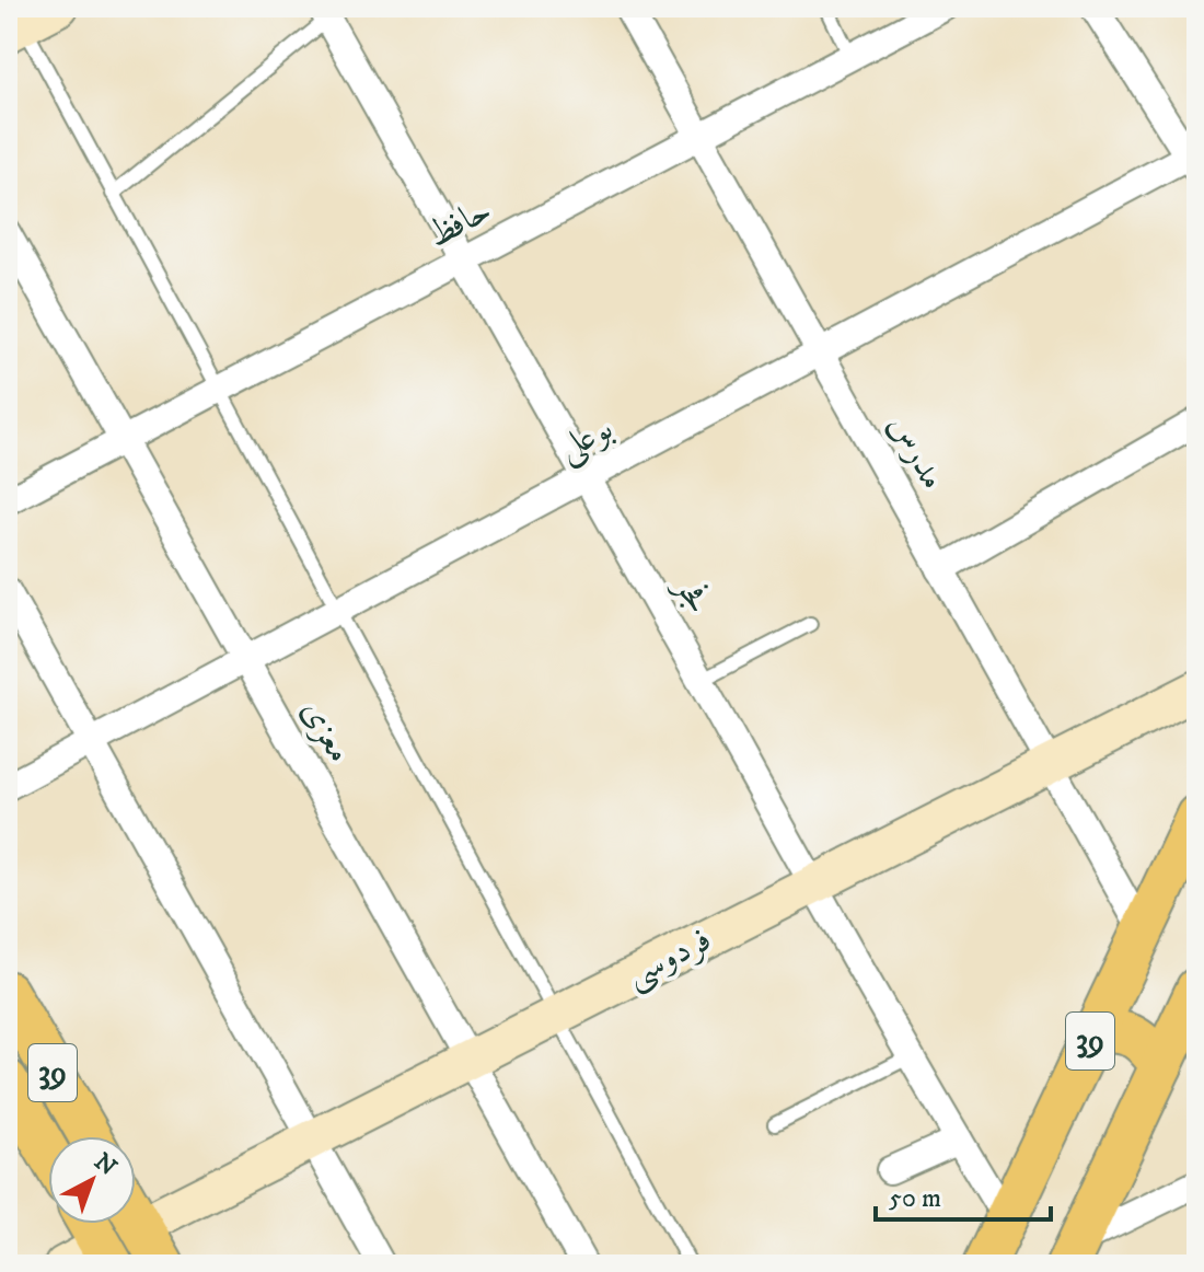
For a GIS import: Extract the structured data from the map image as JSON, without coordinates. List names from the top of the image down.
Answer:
{
  "streets": {
    "main road": ["فردوسی", "39"],
    "street": [
      "حافظ",
      "بوعلی",
      "مدرس",
      "فجر",
      "معزی"
    ]
  },
  "crossings": [
    ["حافظ", "مدرس"],
    ["حافظ", "فجر"],
    ["حافظ", "معزی"],
    ["بوعلی", "مدرس"],
    ["بوعلی", "فجر"],
    ["بوعلی", "معزی"],
    ["مدرس", "فردوسی"],
    ["مدرس", "39"],
    ["فجر", "فردوسی"],
    ["فجر", "39"],
    ["معزی", "فردوسی"]
  ],
  "scale_bar": "50 m",
  "north": "top right"
}
